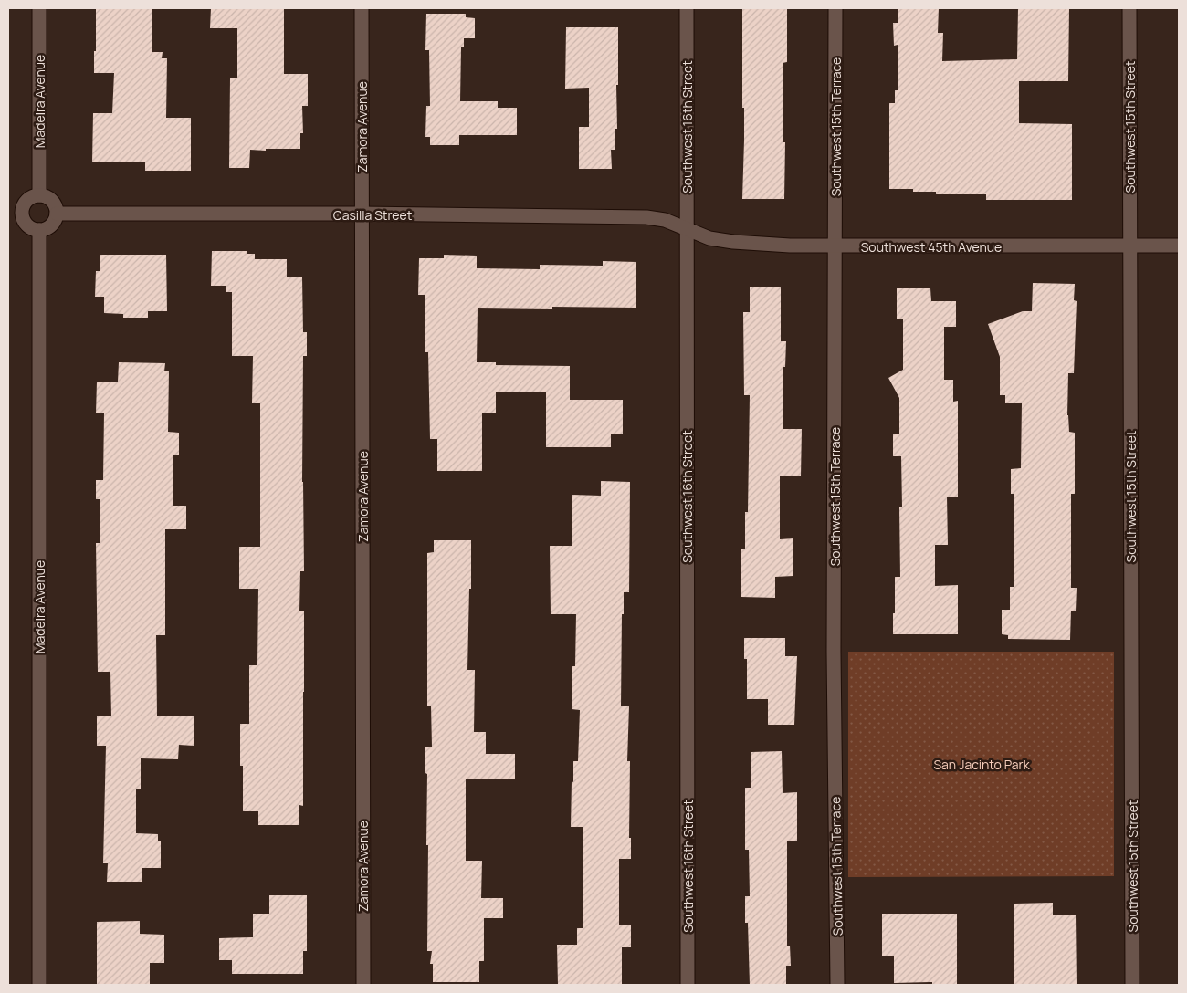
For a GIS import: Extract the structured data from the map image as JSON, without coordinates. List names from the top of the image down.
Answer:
{
  "streets": {
    "street": [
      "Madeira Avenue",
      "Zamora Avenue",
      "Southwest 16th Street",
      "Southwest 15th Terrace",
      "Southwest 15th Street",
      "Casilla Street",
      "Southwest 45th Avenue"
    ]
  },
  "crossings": [
    ["Madeira Avenue", "Casilla Street"],
    ["Zamora Avenue", "Casilla Street"],
    ["Southwest 16th Street", "Casilla Street"],
    ["Southwest 16th Street", "Southwest 45th Avenue"],
    ["Southwest 15th Terrace", "Southwest 45th Avenue"],
    ["Southwest 15th Street", "Southwest 45th Avenue"],
    ["Casilla Street", "Southwest 45th Avenue"]
  ],
  "parks": ["San Jacinto Park"]
}
